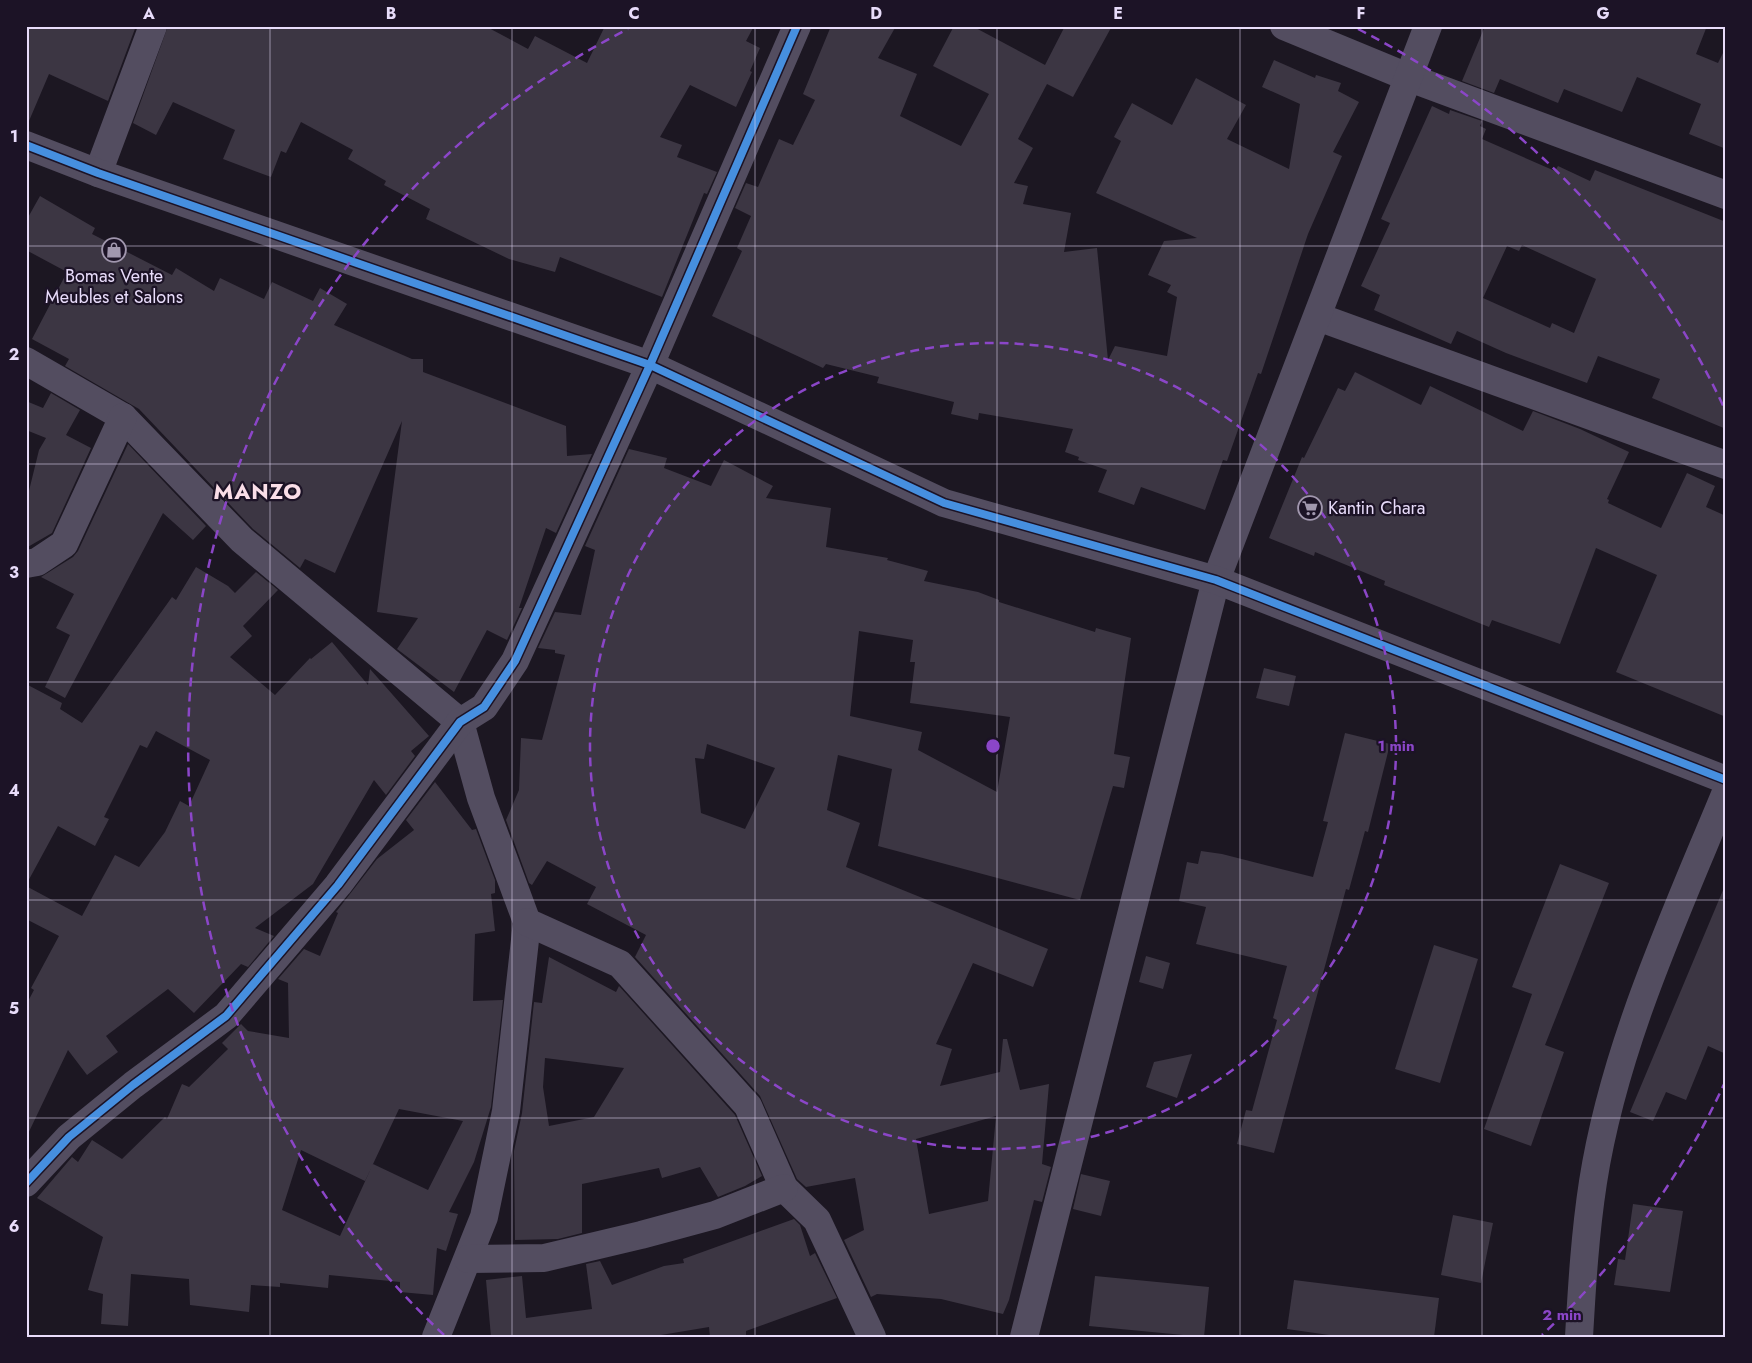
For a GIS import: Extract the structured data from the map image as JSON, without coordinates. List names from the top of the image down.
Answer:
{
  "districts": ["MANZO"],
  "places": {
    "shop": ["Bomas Vente Meubles et Salons"],
    "supermarket": ["Kantin Chara"]
  },
  "grid": {
    "columns": [
      "A",
      "B",
      "C",
      "D",
      "E",
      "F",
      "G"
    ],
    "rows": [
      "1",
      "2",
      "3",
      "4",
      "5",
      "6"
    ]
  },
  "rings": ["1 min", "2 min"]
}
